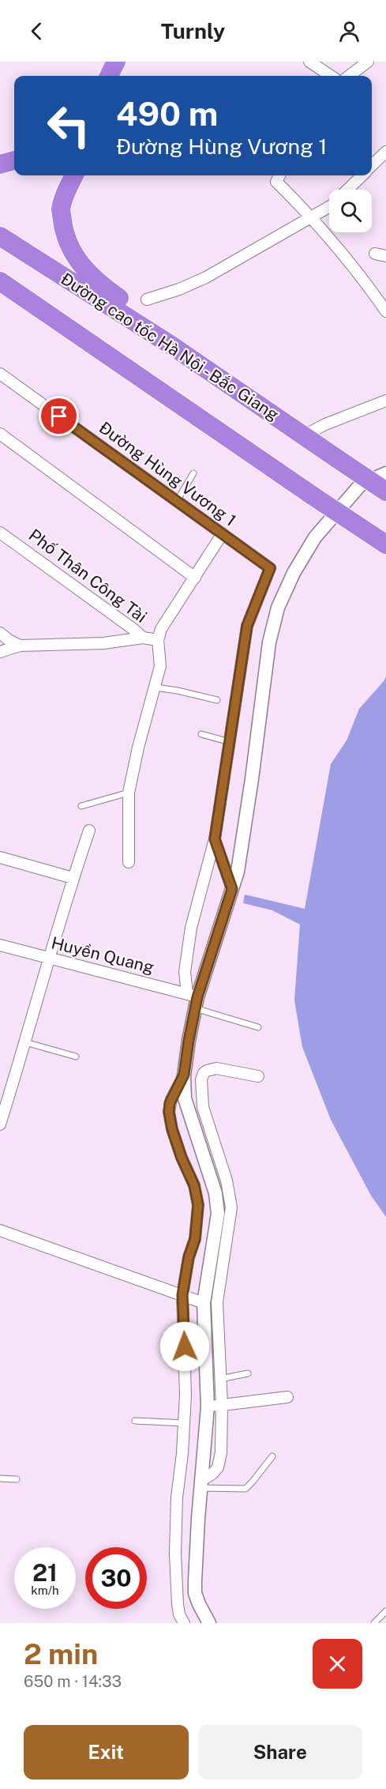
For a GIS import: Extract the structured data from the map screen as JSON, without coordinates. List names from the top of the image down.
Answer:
{
  "streets": {
    "highway": ["Đường cao tốc Hà Nội - Bắc Giang"],
    "street": ["Đường Hùng Vương 1", "Phố Thân Công Tài", "Huyền Quang"]
  },
  "page": {
    "header": "Turnly",
    "turn": ["490 m", "Đường Hùng Vương 1"],
    "speed": "21 km/h",
    "limit": "30",
    "heading": ["2 min", "650 m · 14:33"],
    "buttons": ["Exit", "Share"]
  }
}
